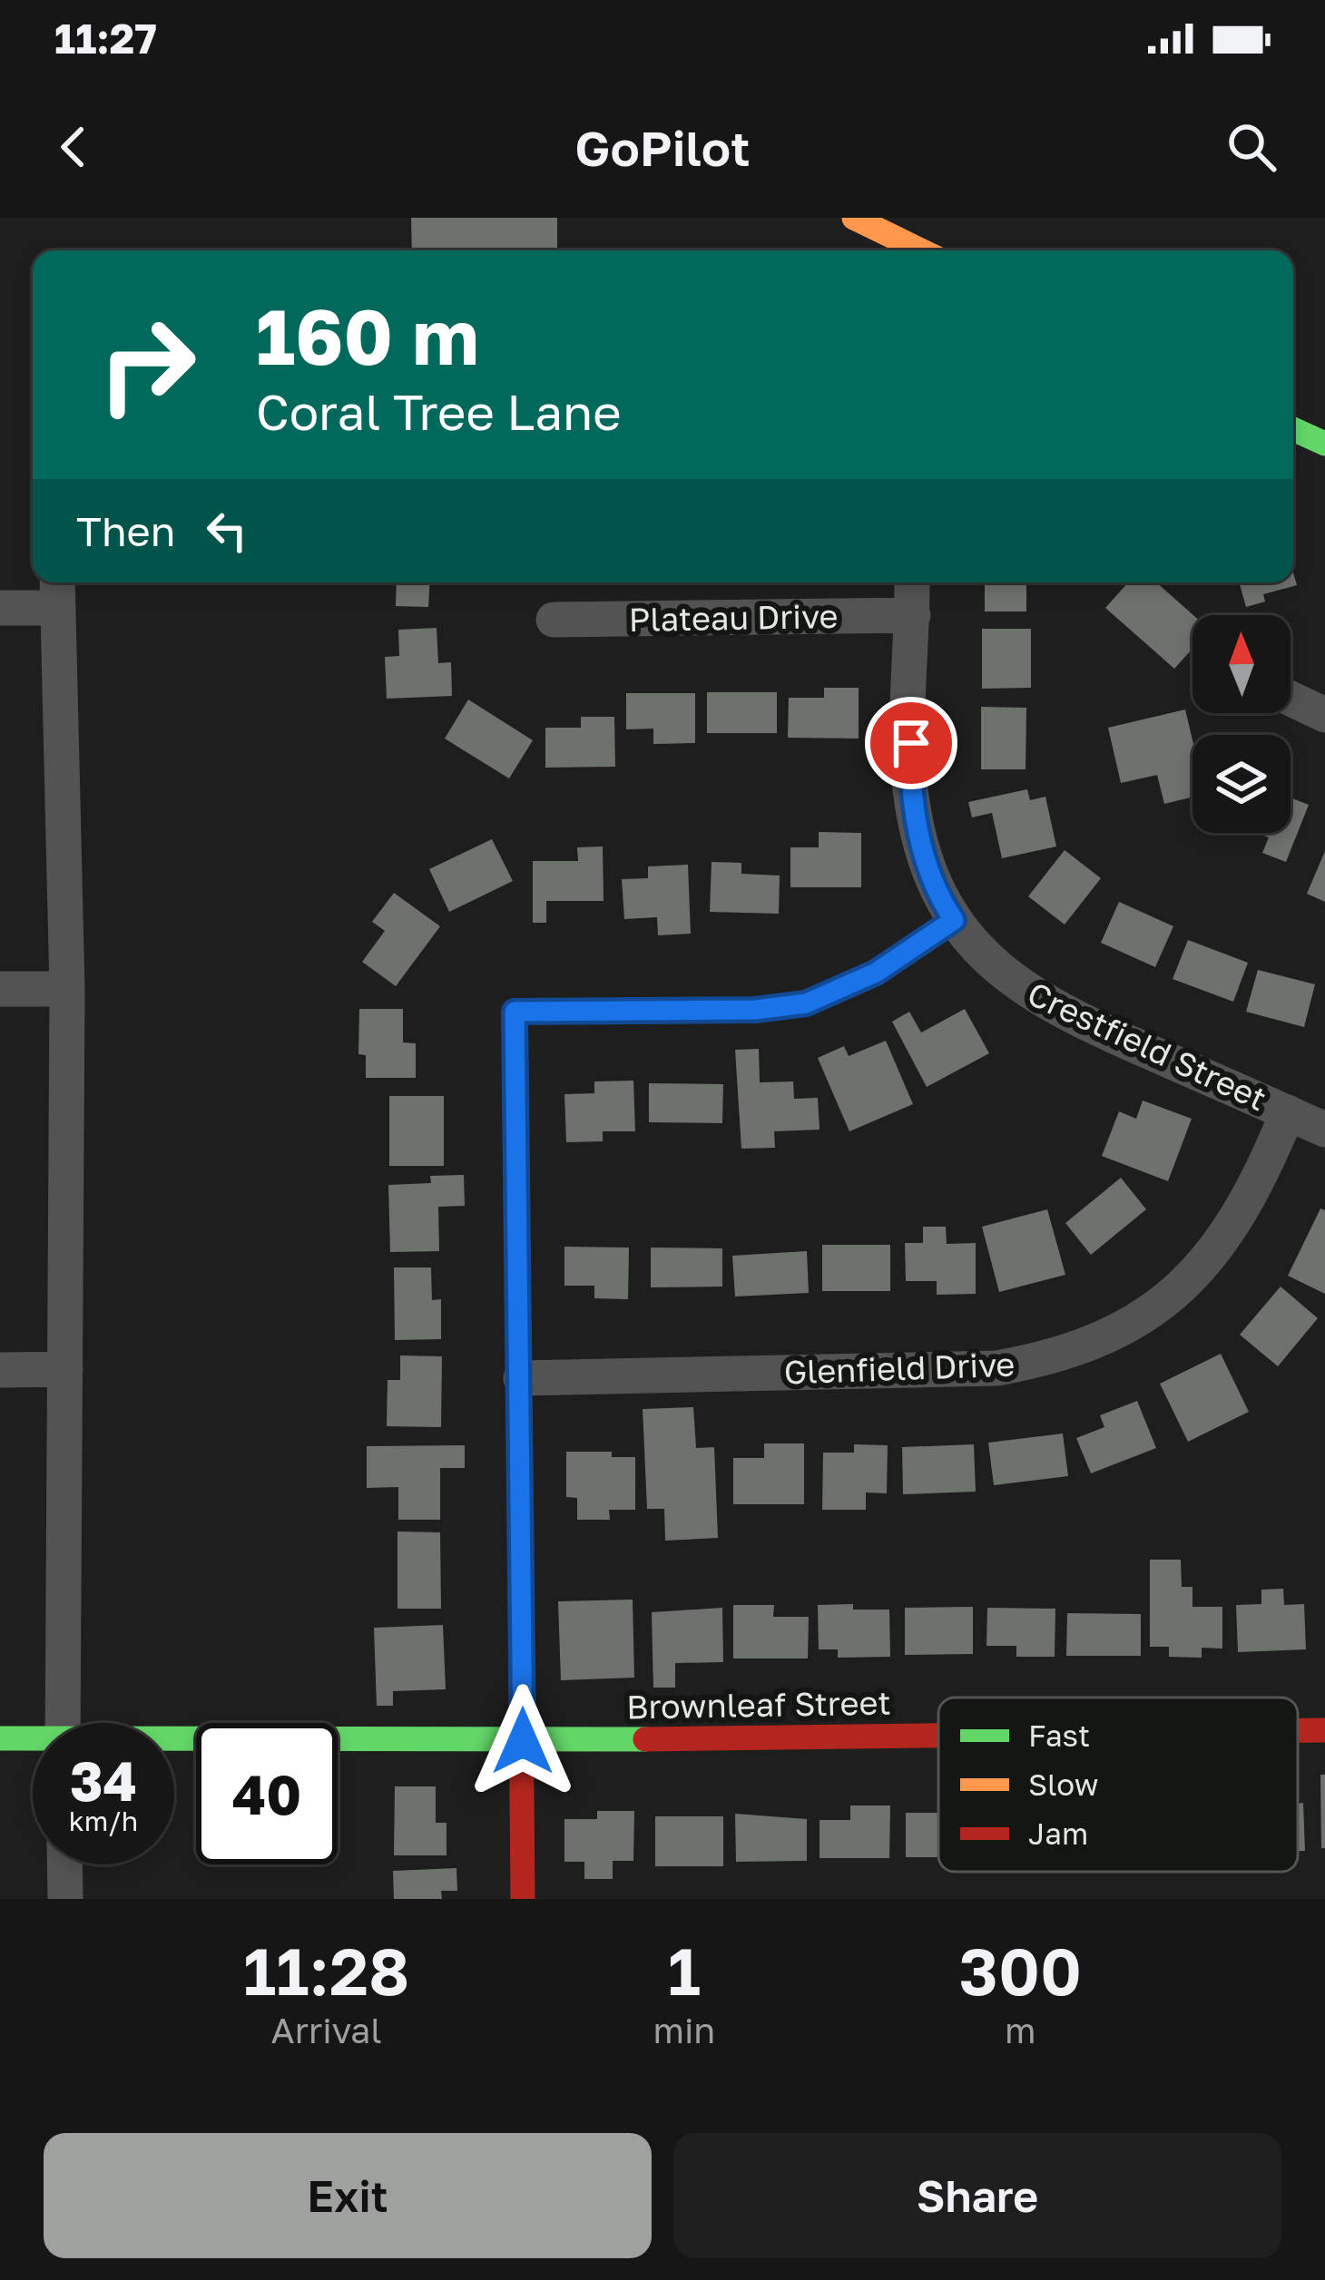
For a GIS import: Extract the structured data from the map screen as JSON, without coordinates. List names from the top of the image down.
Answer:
{
  "streets": {
    "street": [
      "Plateau Drive",
      "Crestfield Street",
      "Glenfield Drive",
      "Brownleaf Street"
    ]
  },
  "crossings": [
    ["Plateau Drive", "Crestfield Street"],
    ["Crestfield Street", "Glenfield Drive"]
  ],
  "legend": ["Fast", "Slow", "Jam"],
  "north": "top",
  "page": {
    "status": "11:27",
    "header": "GoPilot",
    "turn": ["160 m", "Coral Tree Lane"],
    "then": "Then",
    "speed": "34 km/h",
    "limit": "40",
    "eta": [
      "11:28",
      "Arrival",
      "1",
      "min",
      "300",
      "m"
    ],
    "buttons": ["Exit", "Share"]
  }
}
